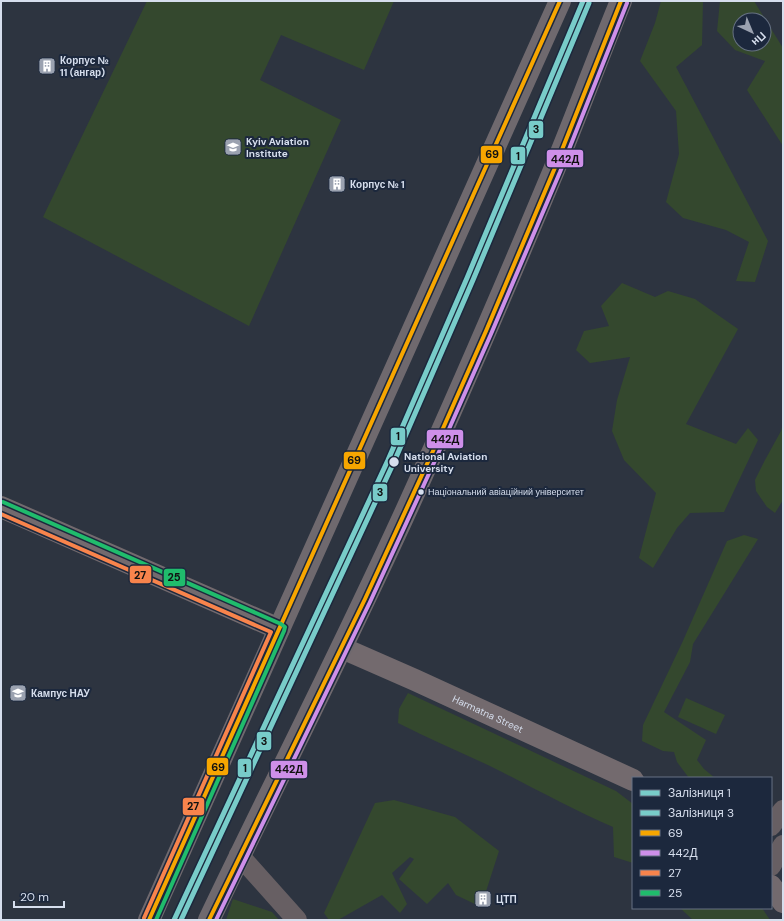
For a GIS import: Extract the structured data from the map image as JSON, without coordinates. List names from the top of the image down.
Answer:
{
  "streets": {
    "street": ["Harmatna Street"]
  },
  "places": {
    "building": ["Корпус № 11 (ангар)", "Корпус № 1", "ЦТП"],
    "school or university": ["Kyiv Aviation Institute", "Кампус НАУ"],
    "other": ["National Aviation University", "Національний авіаційний університет"]
  },
  "lines": [
    "rail line 1",
    "transit line 69",
    "rail line 3",
    "transit line 442Д",
    "transit line 25",
    "transit line 27"
  ],
  "legend": [
    "Залізниця 1",
    "Залізниця 3",
    "69",
    "442Д",
    "27",
    "25"
  ],
  "scale_bar": "20 m",
  "north": "bottom right"
}
